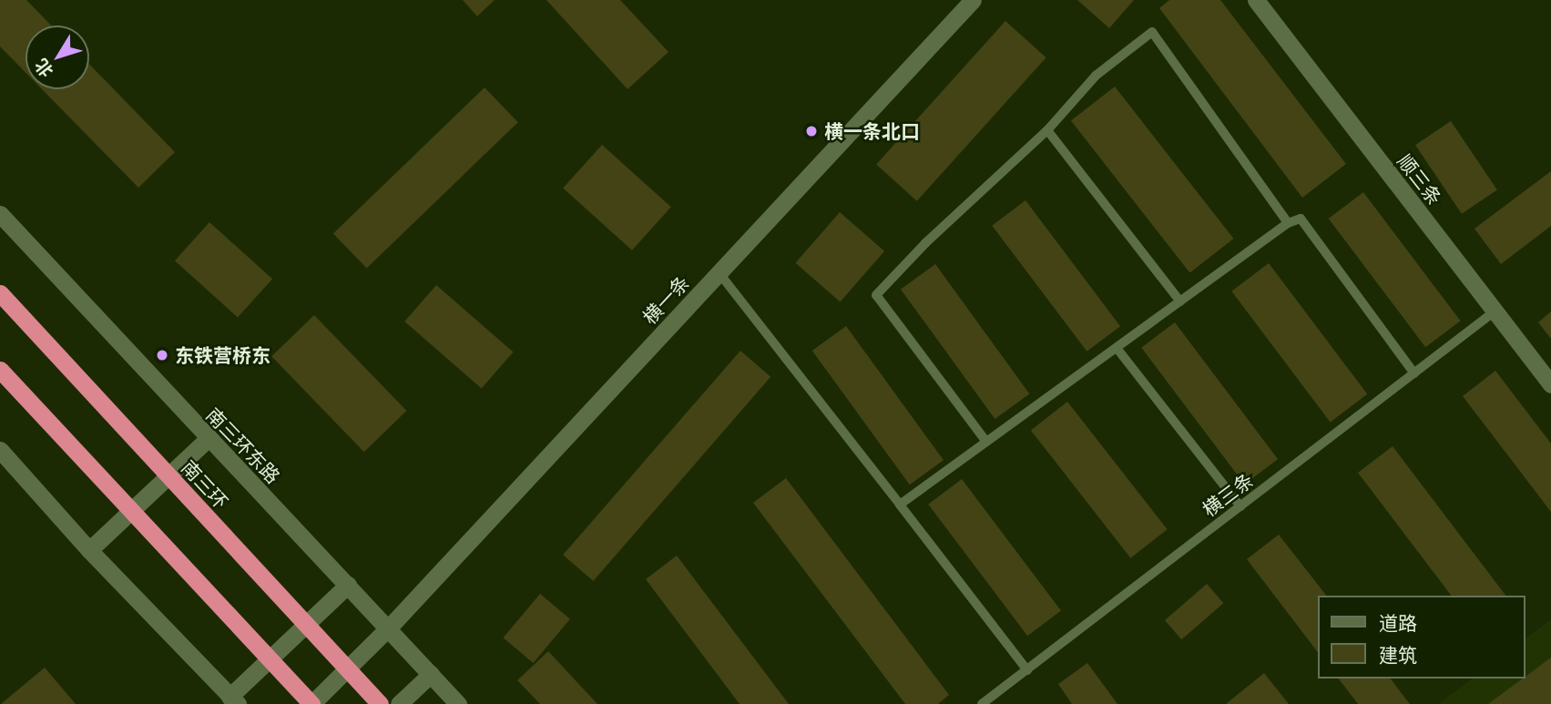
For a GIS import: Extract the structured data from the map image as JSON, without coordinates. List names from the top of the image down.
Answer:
{
  "streets": {
    "highway": ["南三环"],
    "street": ["顺三条", "横一条", "南三环东路"],
    "lane": ["横三条"]
  },
  "crossings": [
    ["顺三条", "横三条"],
    ["横一条", "南三环东路"]
  ],
  "places": ["横一条北口", "东铁营桥东"],
  "legend": ["道路", "建筑"],
  "north": "bottom left"
}
